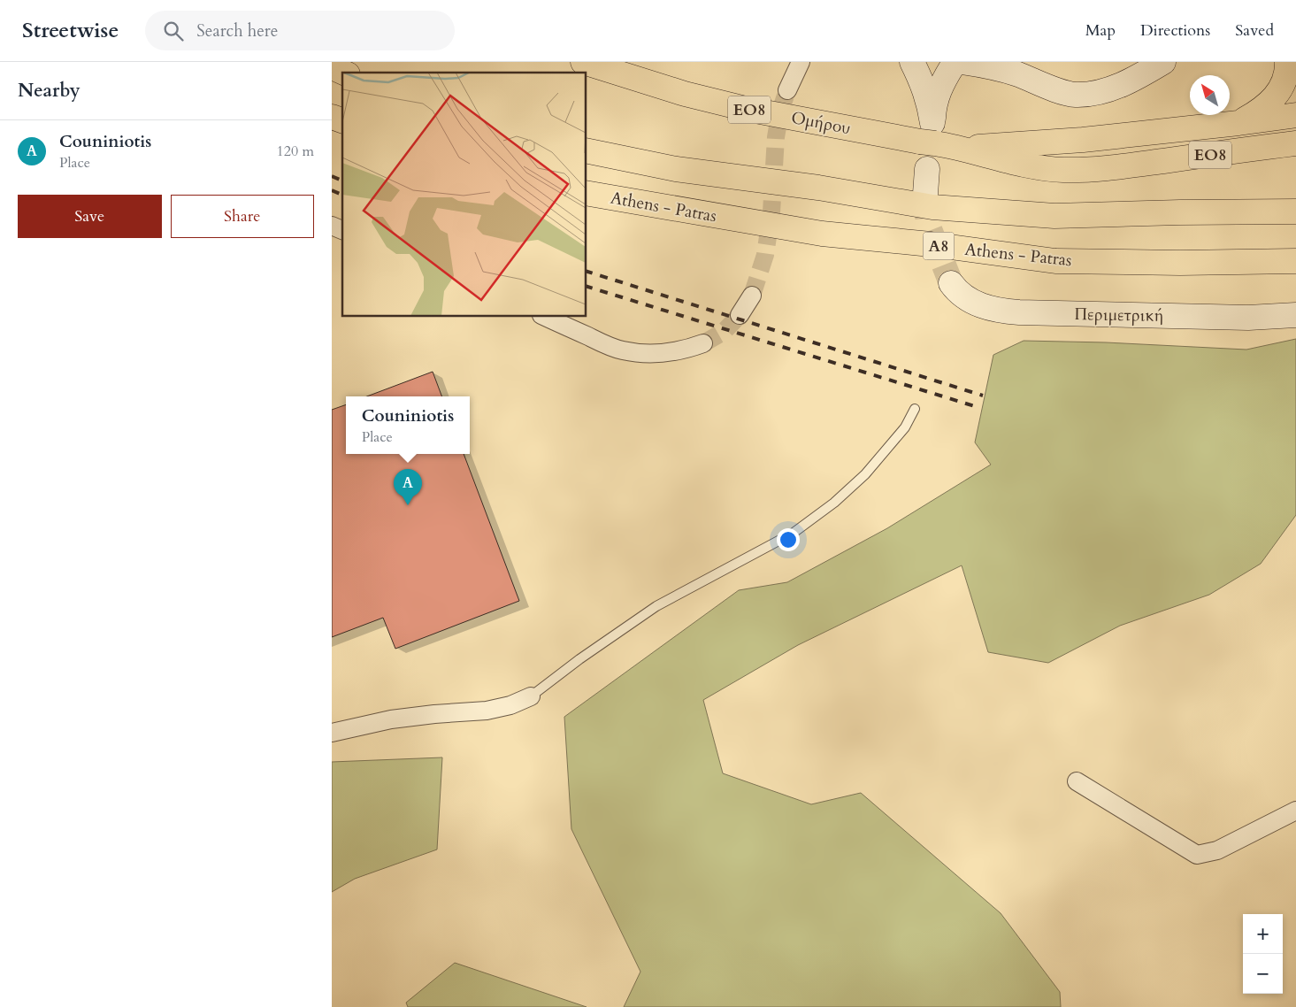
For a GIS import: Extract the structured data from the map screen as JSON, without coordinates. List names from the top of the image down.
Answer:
{
  "streets": {
    "main road": [
      "ΕΟ8",
      "Ομήρου",
      "Athens - Patras",
      "Α8"
    ],
    "street": ["Περιμετρική"]
  },
  "north": "top left",
  "page": {
    "header": "Streetwise",
    "search": "Search here",
    "nav": ["Map", "Directions", "Saved"],
    "heading": "Nearby",
    "list": [
      {
        "mark": "A",
        "name": "Couniniotis",
        "note": "Place",
        "value": "120 m"
      }
    ],
    "buttons": ["Save", "Share"],
    "popup": ["Couniniotis", "Place"],
    "pins": "A",
    "map_buttons": ["+", "−"]
  }
}
